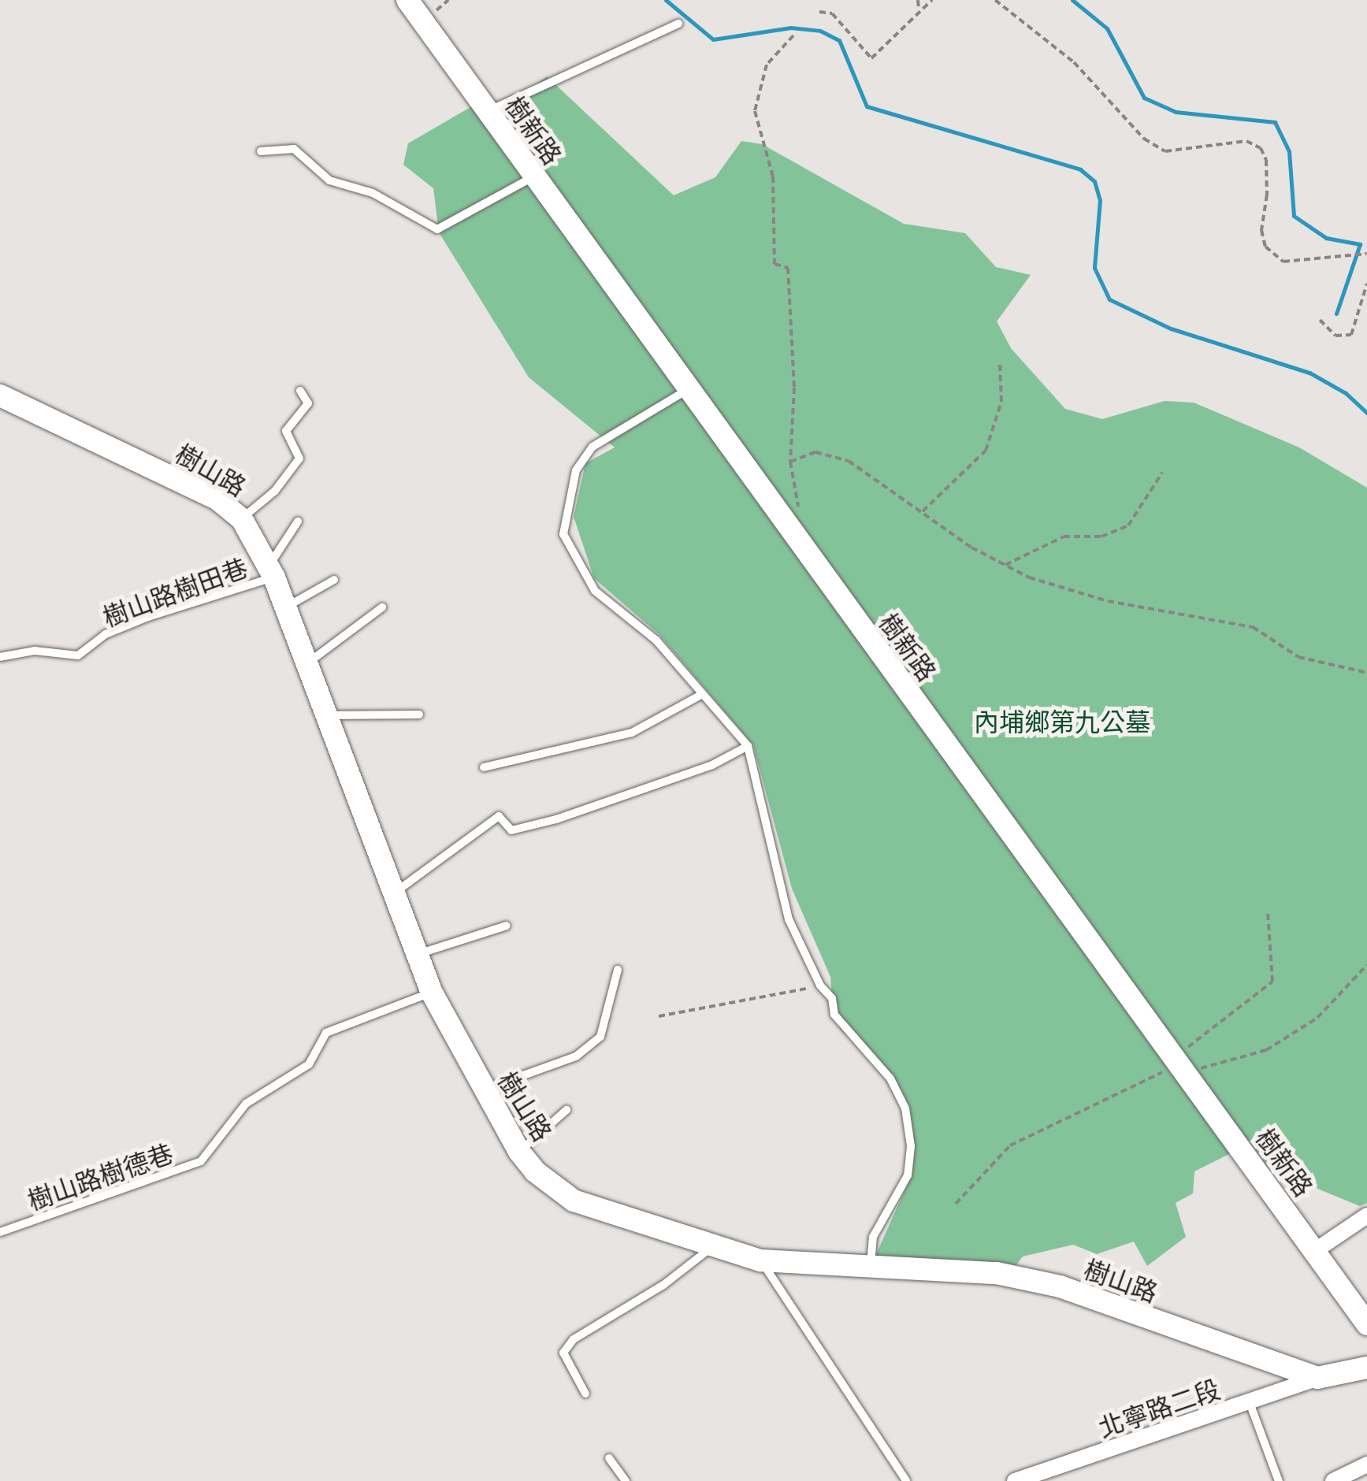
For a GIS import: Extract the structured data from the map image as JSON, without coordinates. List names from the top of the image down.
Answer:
{
  "streets": {
    "street": ["樹新路", "樹山路", "北寧路二段"],
    "lane": ["樹山路樹田巷", "樹山路樹德巷"]
  },
  "crossings": [
    ["樹山路", "樹山路樹田巷"],
    ["樹山路", "樹山路樹德巷"],
    ["樹山路", "北寧路二段"]
  ],
  "parks": ["內埔鄉第九公墓"]
}
